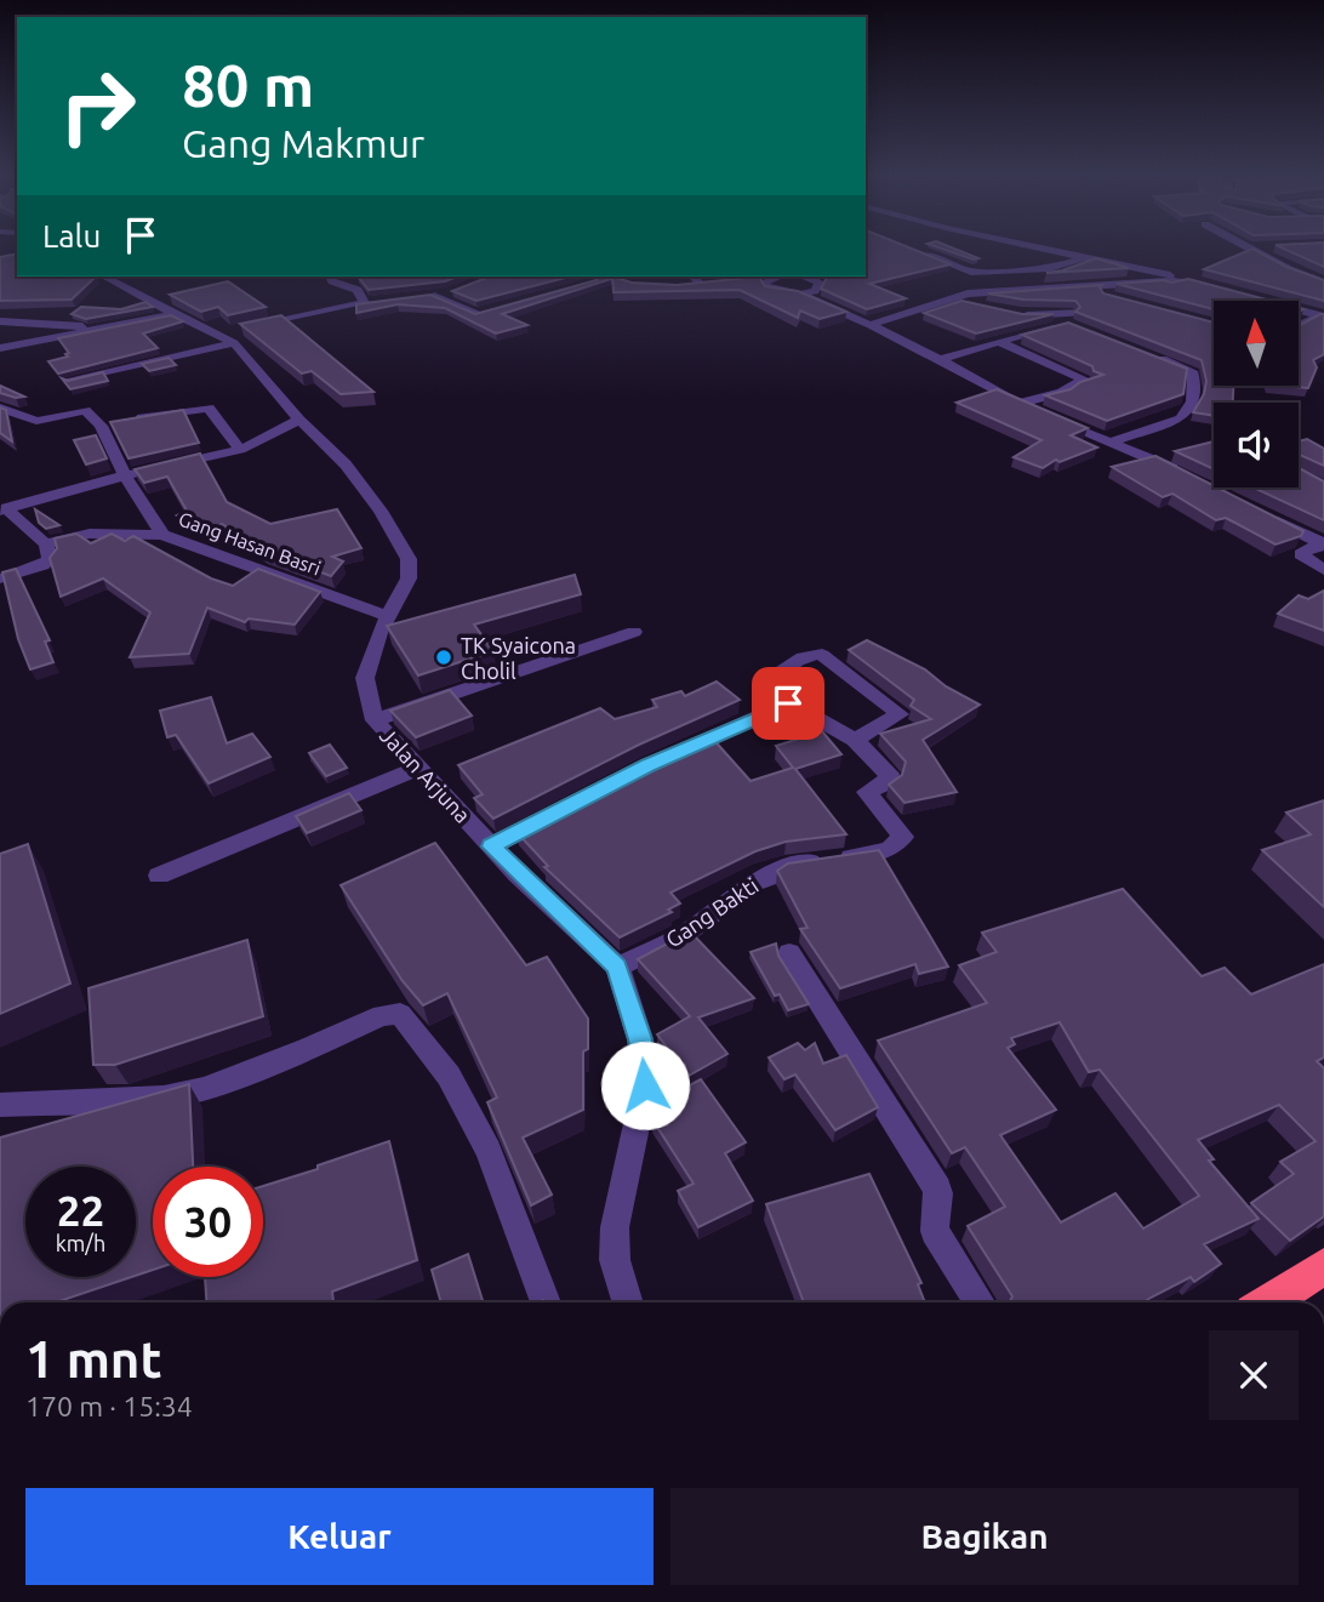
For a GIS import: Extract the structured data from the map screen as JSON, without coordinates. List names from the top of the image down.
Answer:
{
  "streets": {
    "street": ["Gang Hasan Basri", "Jalan Arjuna", "Gang Bakti"]
  },
  "crossings": [
    ["Gang Hasan Basri", "Jalan Arjuna"],
    ["Jalan Arjuna", "Gang Bakti"]
  ],
  "places": ["TK Syaicona Cholil"],
  "north": "top",
  "page": {
    "turn": ["80 m", "Gang Makmur"],
    "then": "Lalu",
    "speed": "22 km/h",
    "limit": "30",
    "heading": ["1 mnt", "170 m · 15:34"],
    "buttons": ["Keluar", "Bagikan"]
  }
}
